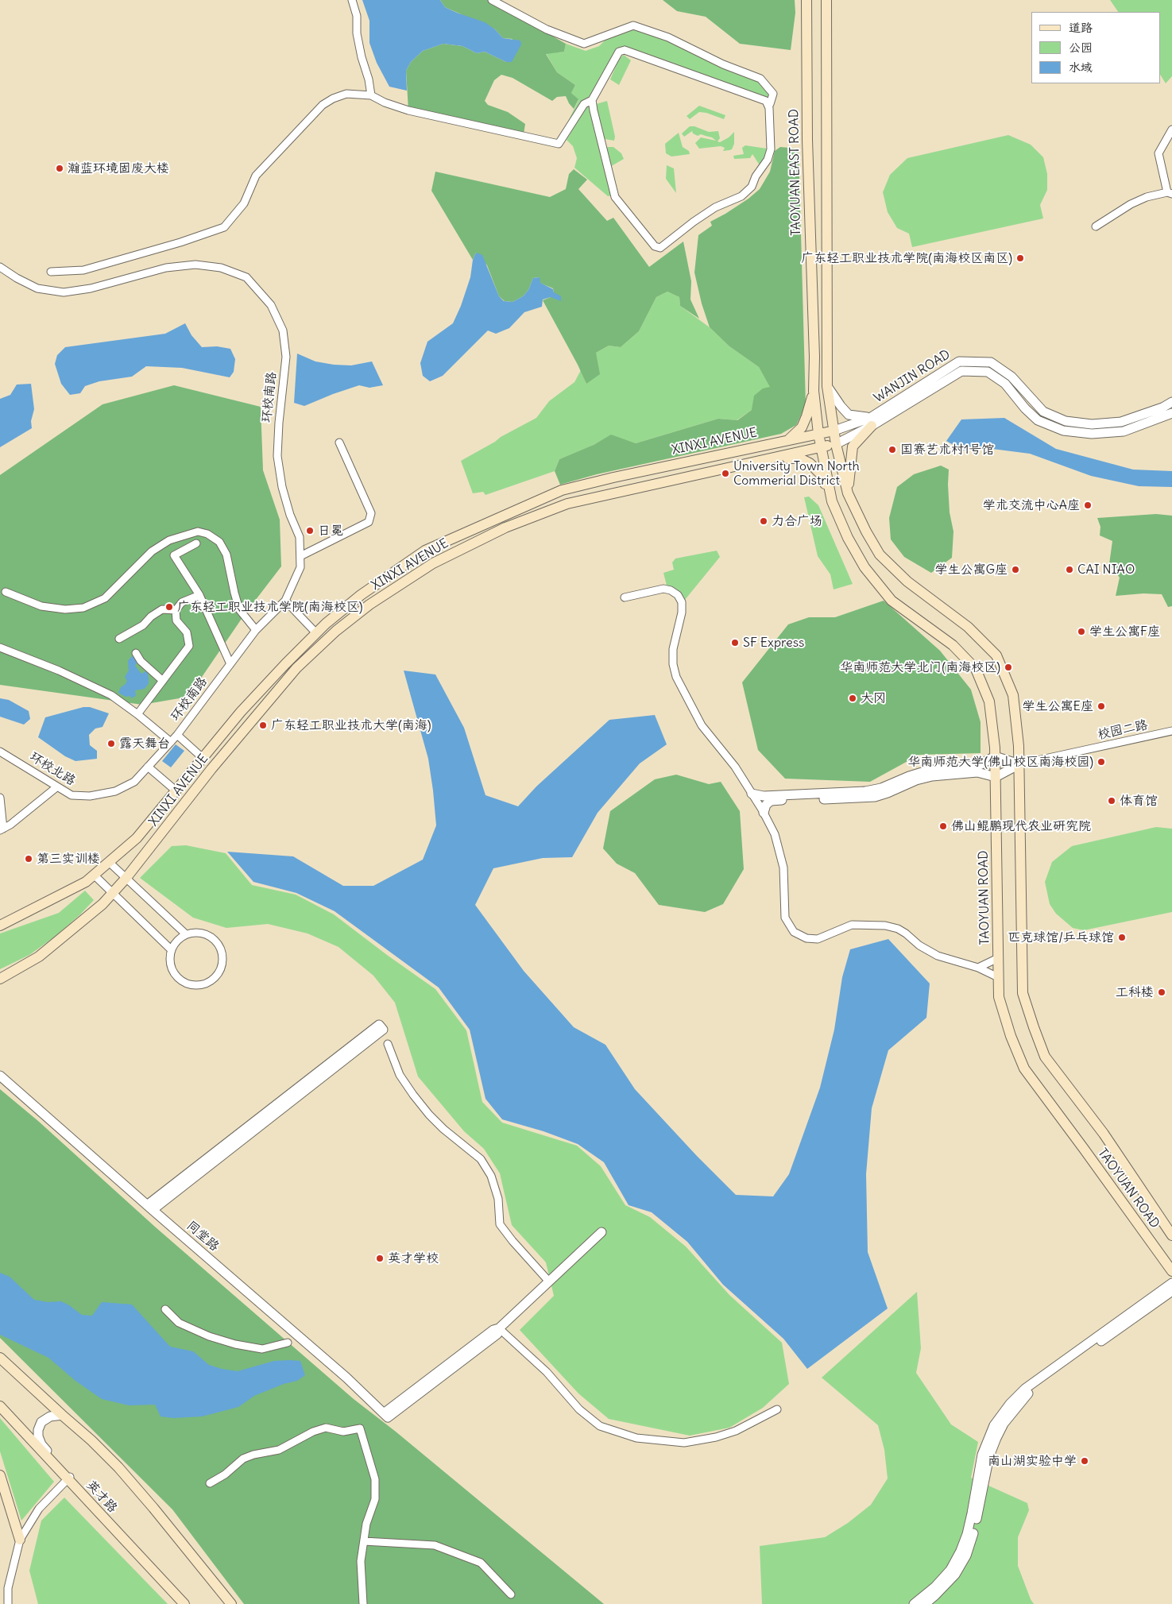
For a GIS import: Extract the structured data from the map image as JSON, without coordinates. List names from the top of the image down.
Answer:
{
  "streets": {
    "main road": [
      "TAOYUAN EAST ROAD",
      "XINXI AVENUE",
      "TAOYUAN ROAD",
      "英才路"
    ],
    "street": [
      "WANJIN ROAD",
      "环校南路",
      "校园二路",
      "环校北路",
      "同堂路"
    ]
  },
  "crossings": [
    ["TAOYUAN EAST ROAD", "TAOYUAN ROAD"],
    ["WANJIN ROAD", "XINXI AVENUE"],
    ["WANJIN ROAD", "TAOYUAN ROAD"],
    ["环校南路", "环校北路"],
    ["XINXI AVENUE", "TAOYUAN ROAD"],
    ["校园二路", "TAOYUAN ROAD"]
  ],
  "places": [
    "瀚蓝环境固废大楼",
    "广东轻工职业技术学院(南海校区南区)",
    "国赛艺术村1号馆",
    "University Town North Commerial District",
    "学术交流中心A座",
    "力合广场",
    "日冕",
    "学生公寓G座",
    "CAI NIAO",
    "广东轻工职业技术学院(南海校区)",
    "学生公寓F座",
    "SF Express",
    "华南师范大学北门(南海校区)",
    "大冈",
    "学生公寓E座",
    "广东轻工职业技术大学(南海)",
    "露天舞台",
    "华南师范大学(佛山校区南海校园)",
    "体育馆",
    "佛山鲲鹏现代农业研究院",
    "第三实训楼",
    "匹克球馆/乒乓球馆",
    "工科楼",
    "英才学校",
    "南山湖实验中学"
  ],
  "legend": ["道路", "公园", "水域"]
}
